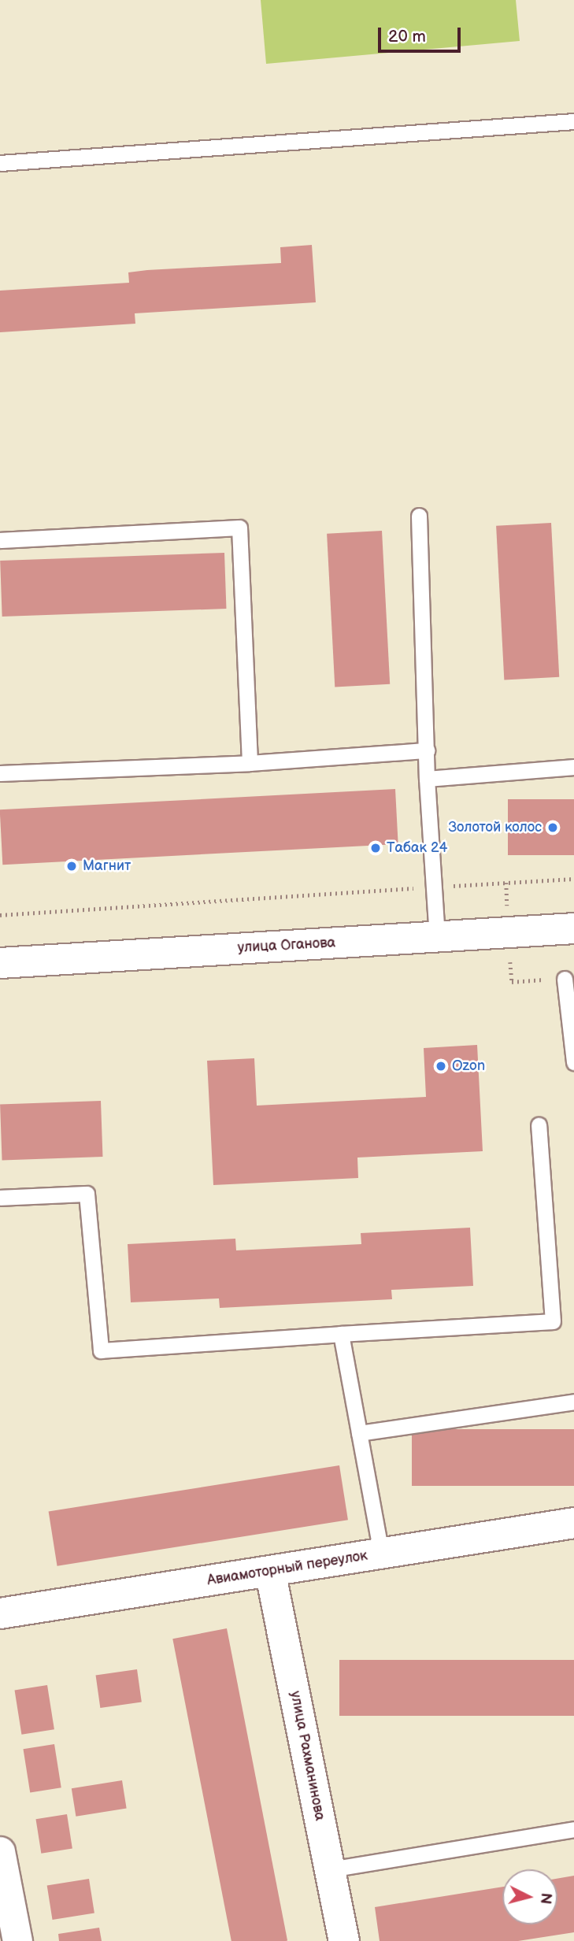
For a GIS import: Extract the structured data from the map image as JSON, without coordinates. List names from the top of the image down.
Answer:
{
  "streets": {
    "street": ["улица Оганова", "Авиамоторный переулок", "улица Рахманинова"]
  },
  "crossings": [
    ["Авиамоторный переулок", "улица Рахманинова"]
  ],
  "places": [
    "Золотой колос",
    "Табак 24",
    "Магнит",
    "Ozon"
  ],
  "scale_bar": "20 m",
  "north": "right"
}
